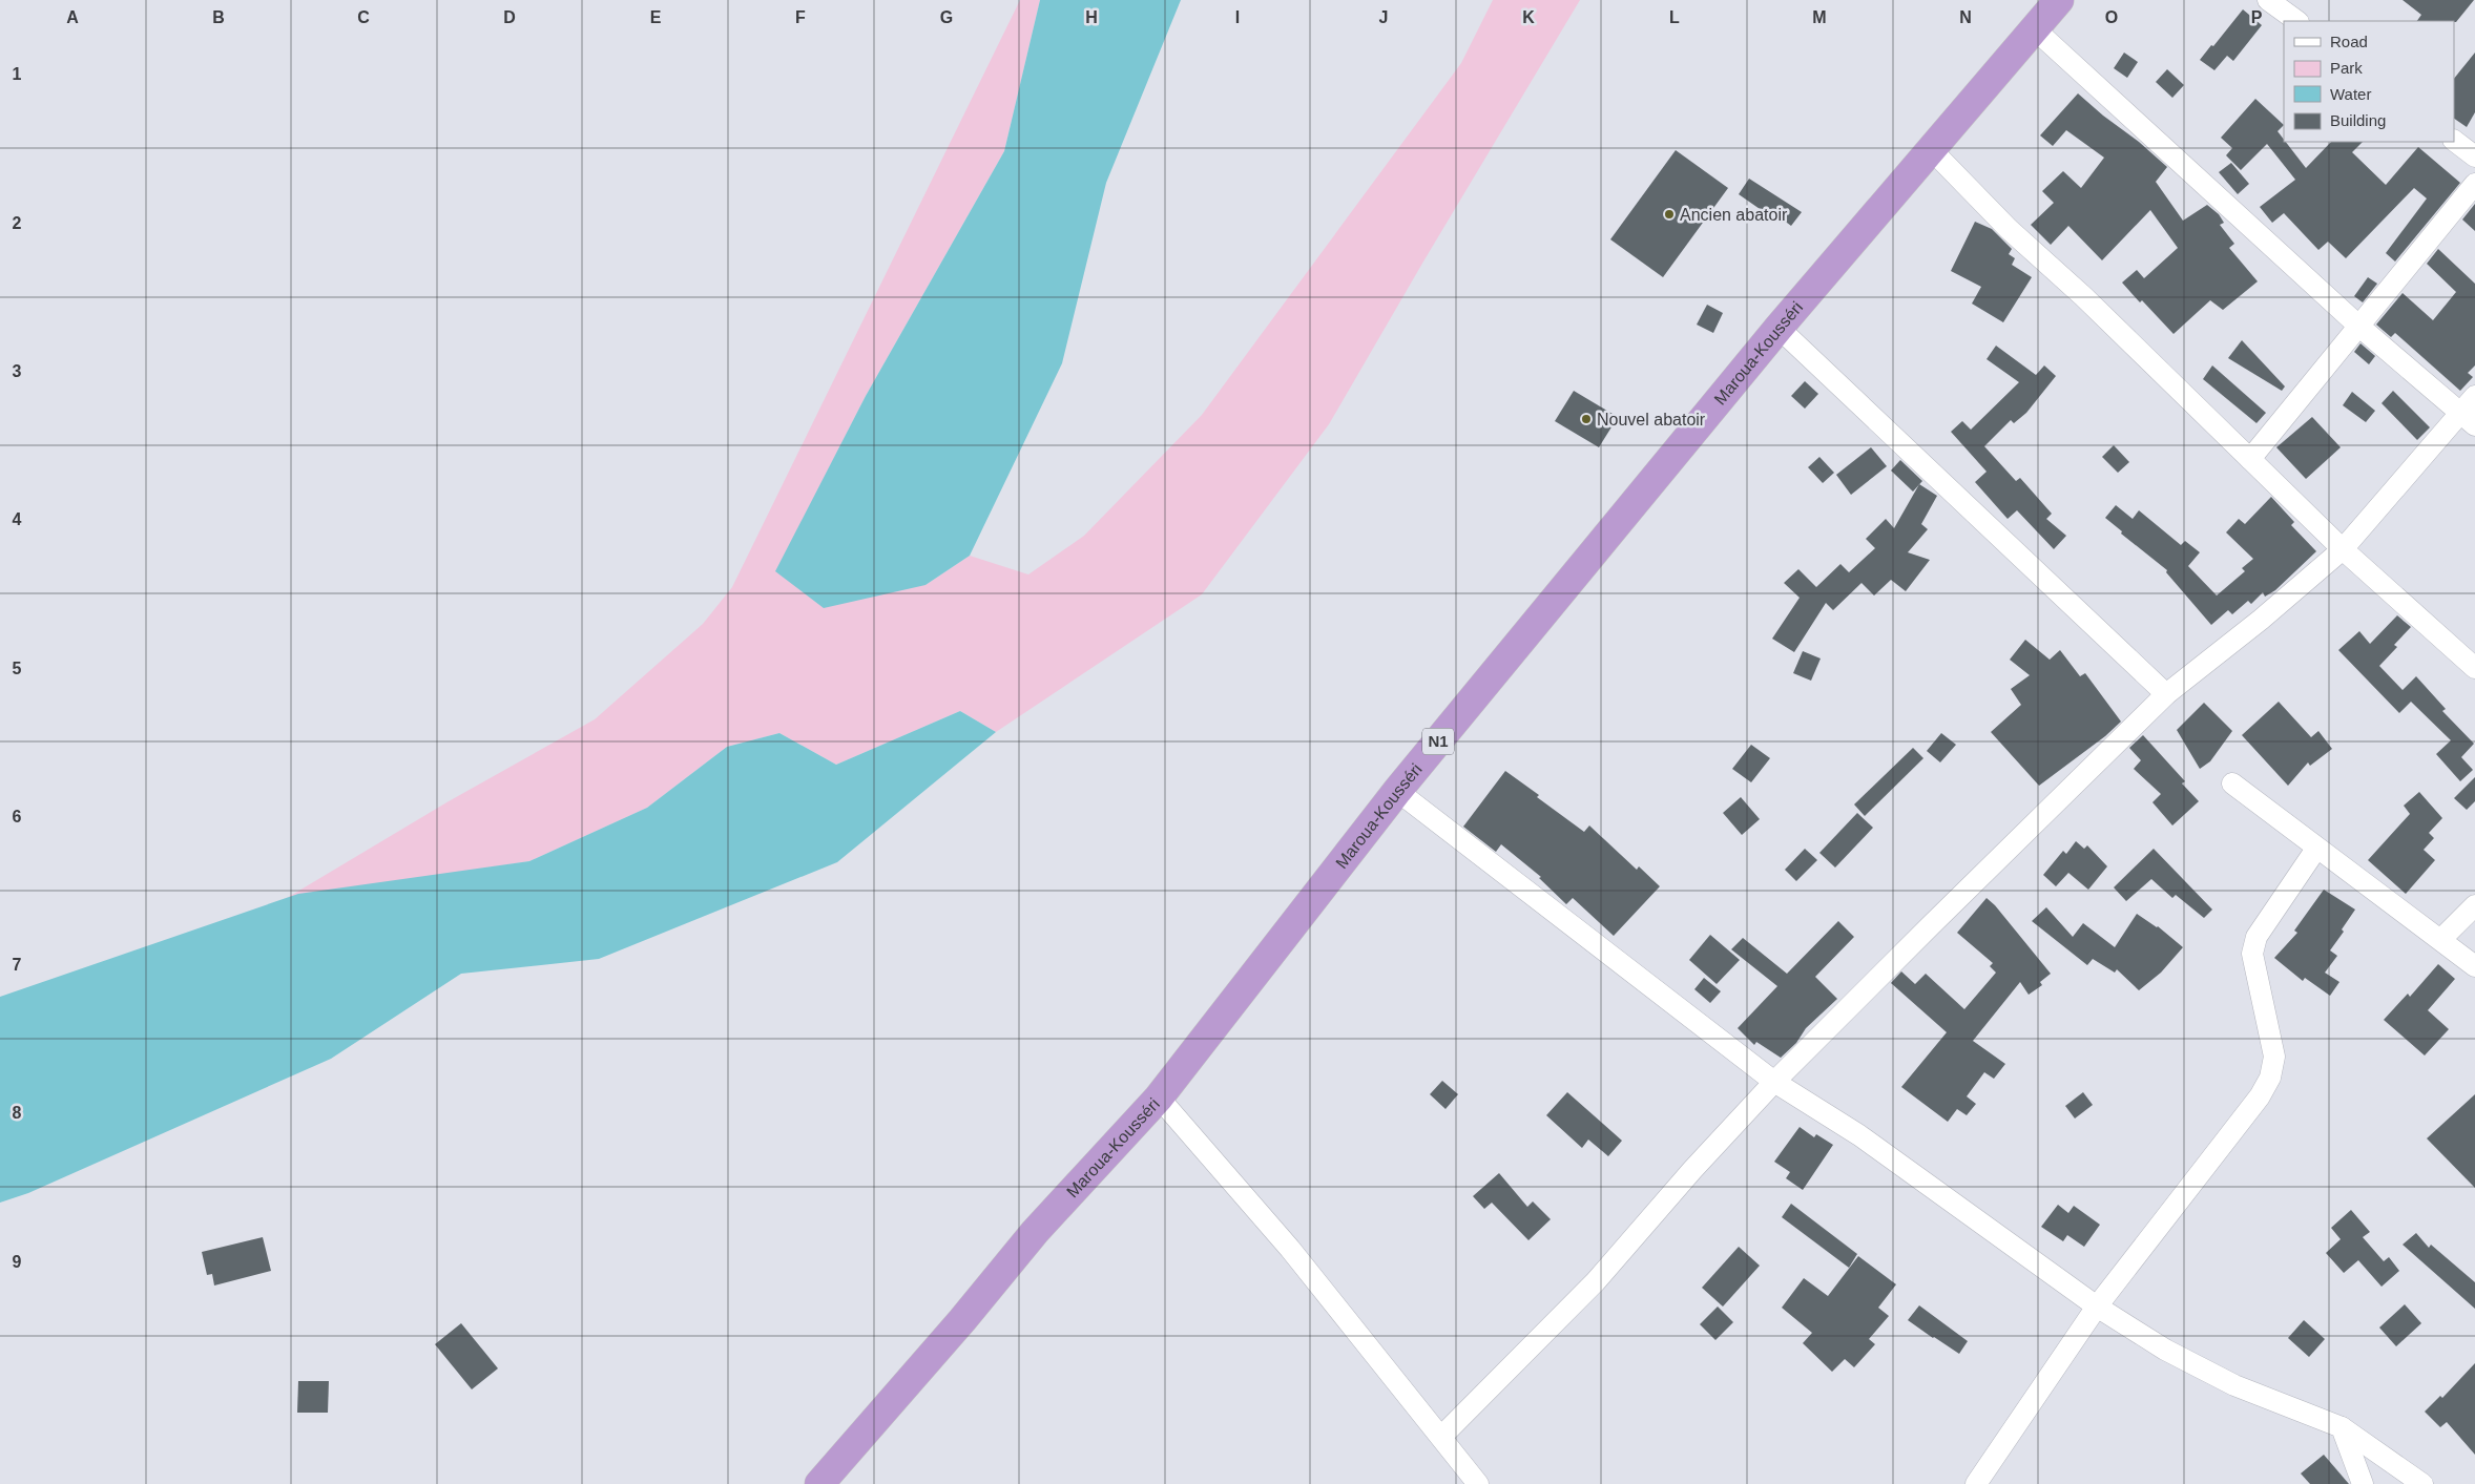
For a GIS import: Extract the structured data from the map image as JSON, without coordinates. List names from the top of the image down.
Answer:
{
  "streets": {
    "highway": ["Maroua-Kousséri", "N1"]
  },
  "places": ["Ancien abatoir", "Nouvel abatoir"],
  "legend": [
    "Road",
    "Park",
    "Water",
    "Building"
  ],
  "grid": {
    "columns": [
      "A",
      "B",
      "C",
      "D",
      "E",
      "F",
      "G",
      "H",
      "I",
      "J",
      "K",
      "L",
      "M",
      "N",
      "O",
      "P"
    ],
    "rows": [
      "1",
      "2",
      "3",
      "4",
      "5",
      "6",
      "7",
      "8",
      "9"
    ]
  }
}
